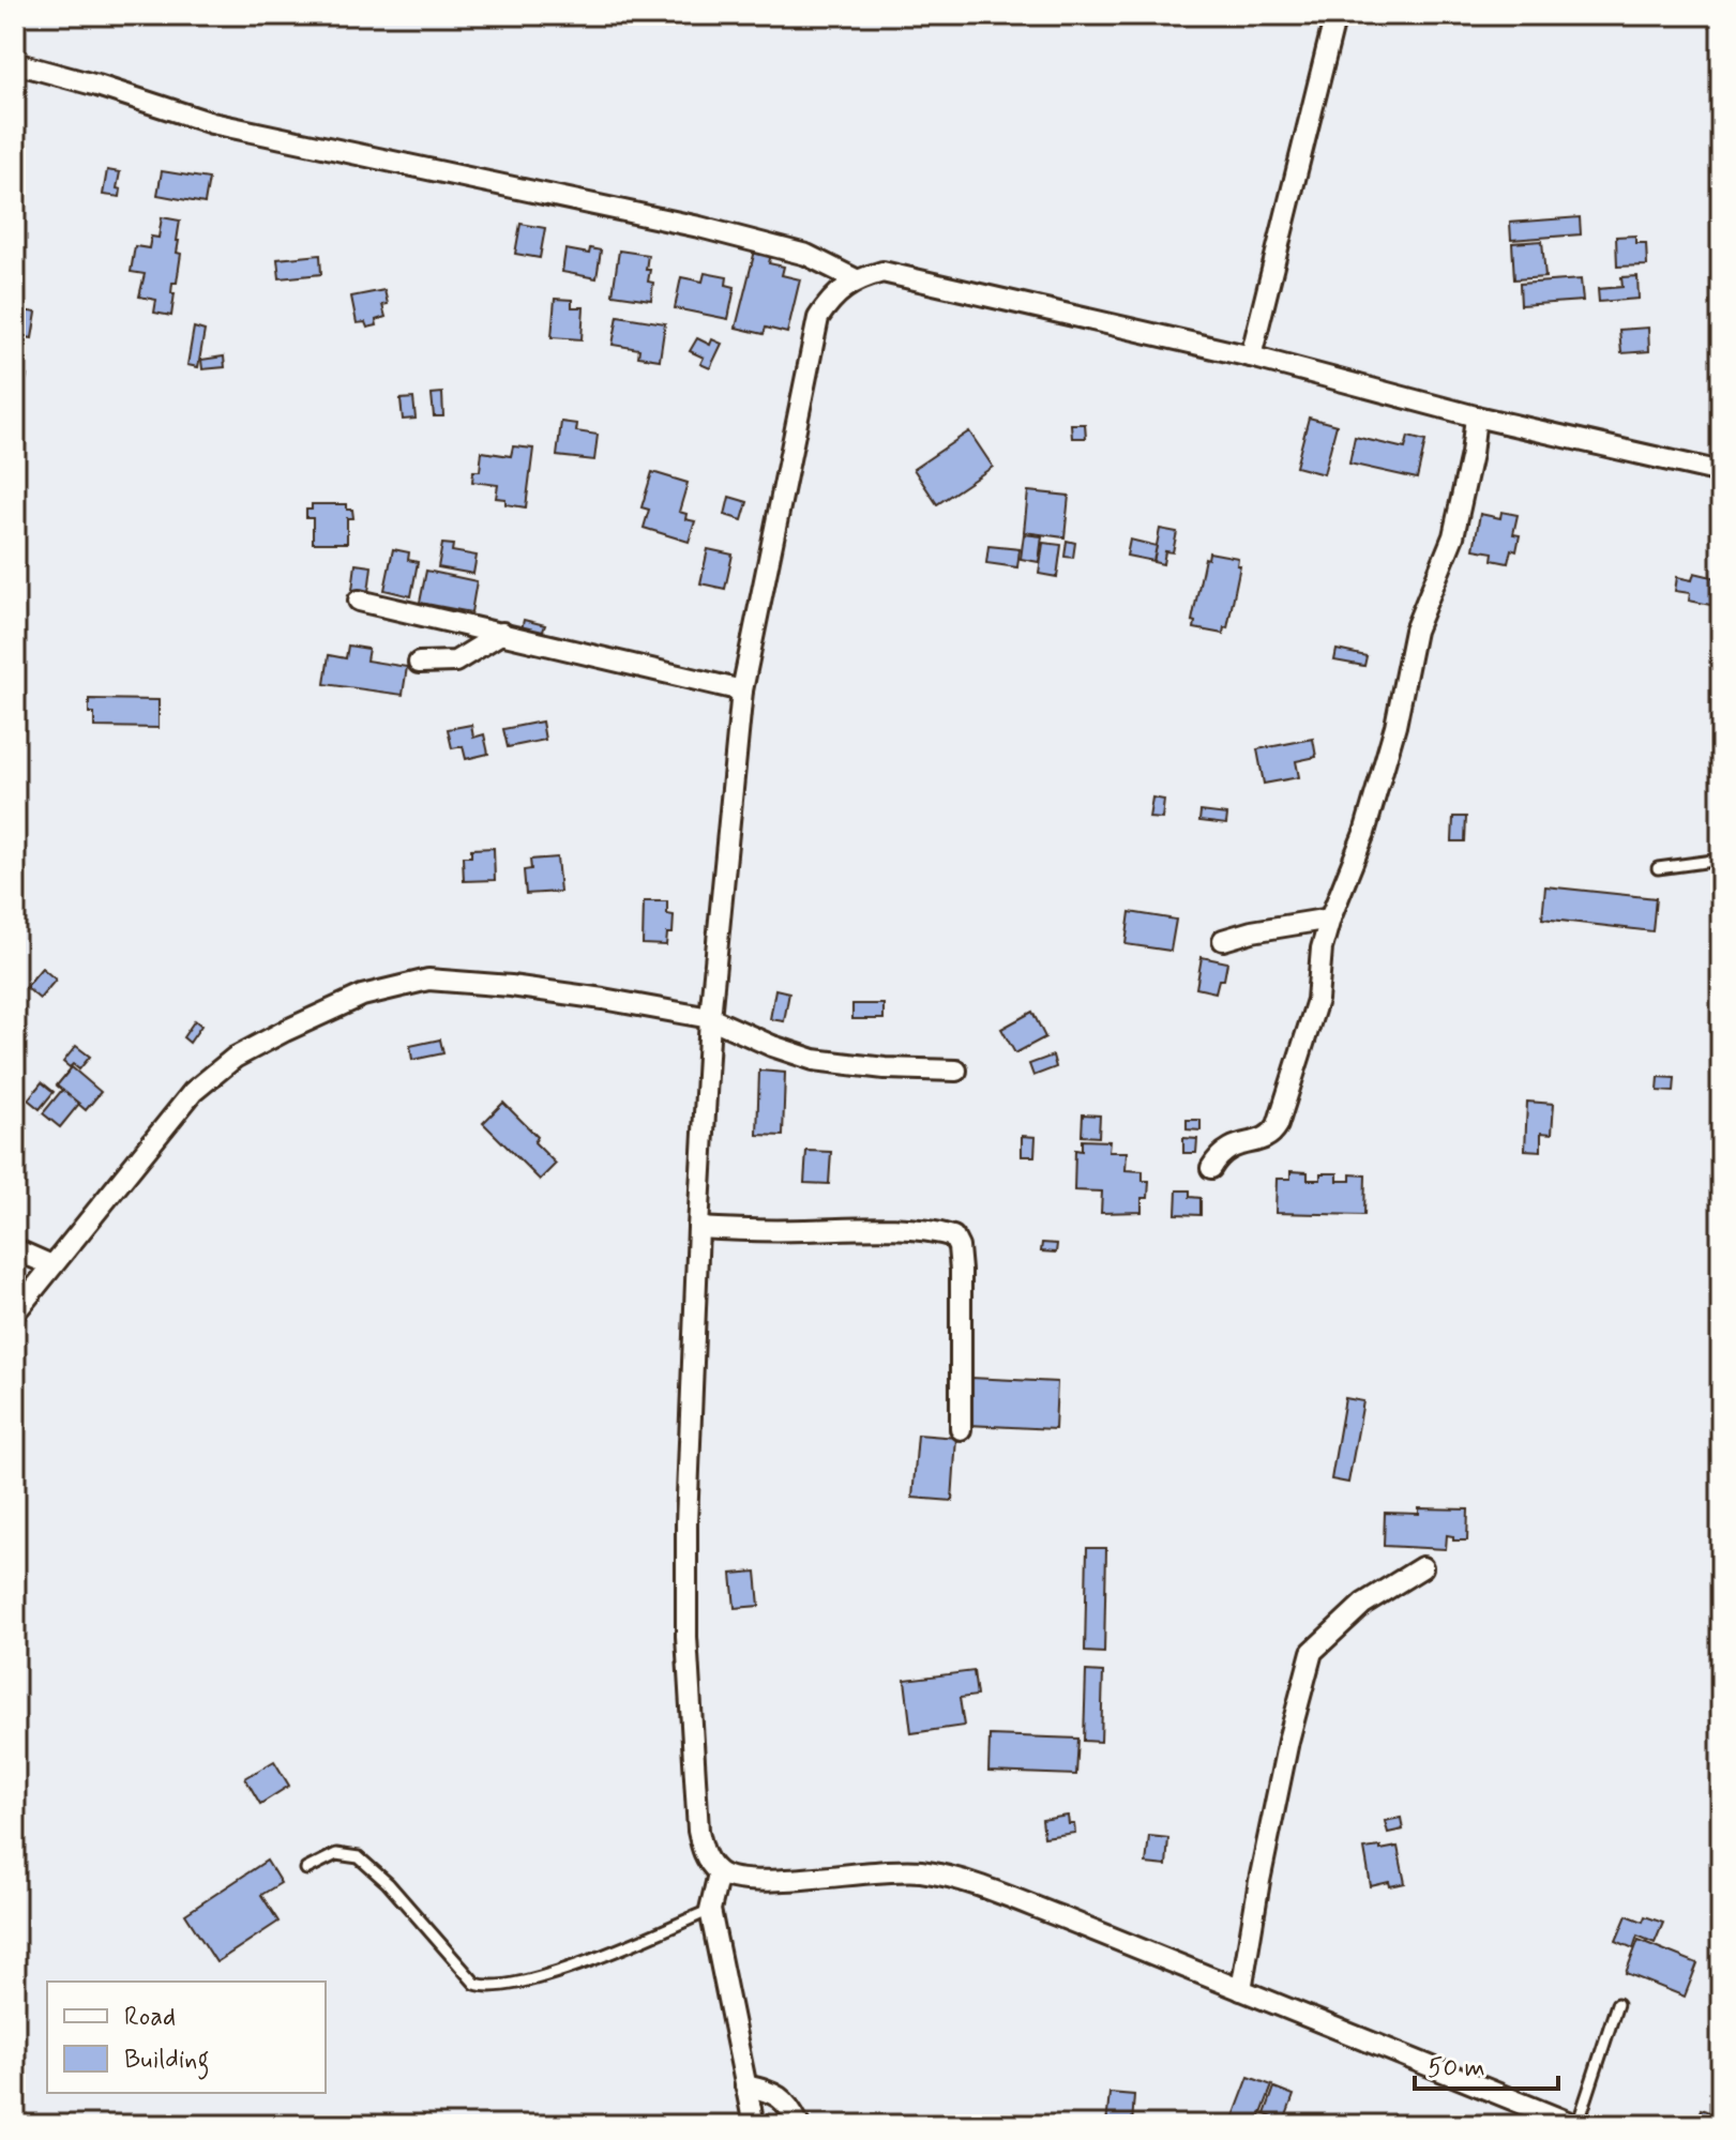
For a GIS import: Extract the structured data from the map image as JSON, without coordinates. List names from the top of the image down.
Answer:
{
  "legend": ["Road", "Building"],
  "scale_bar": "50 m"
}
